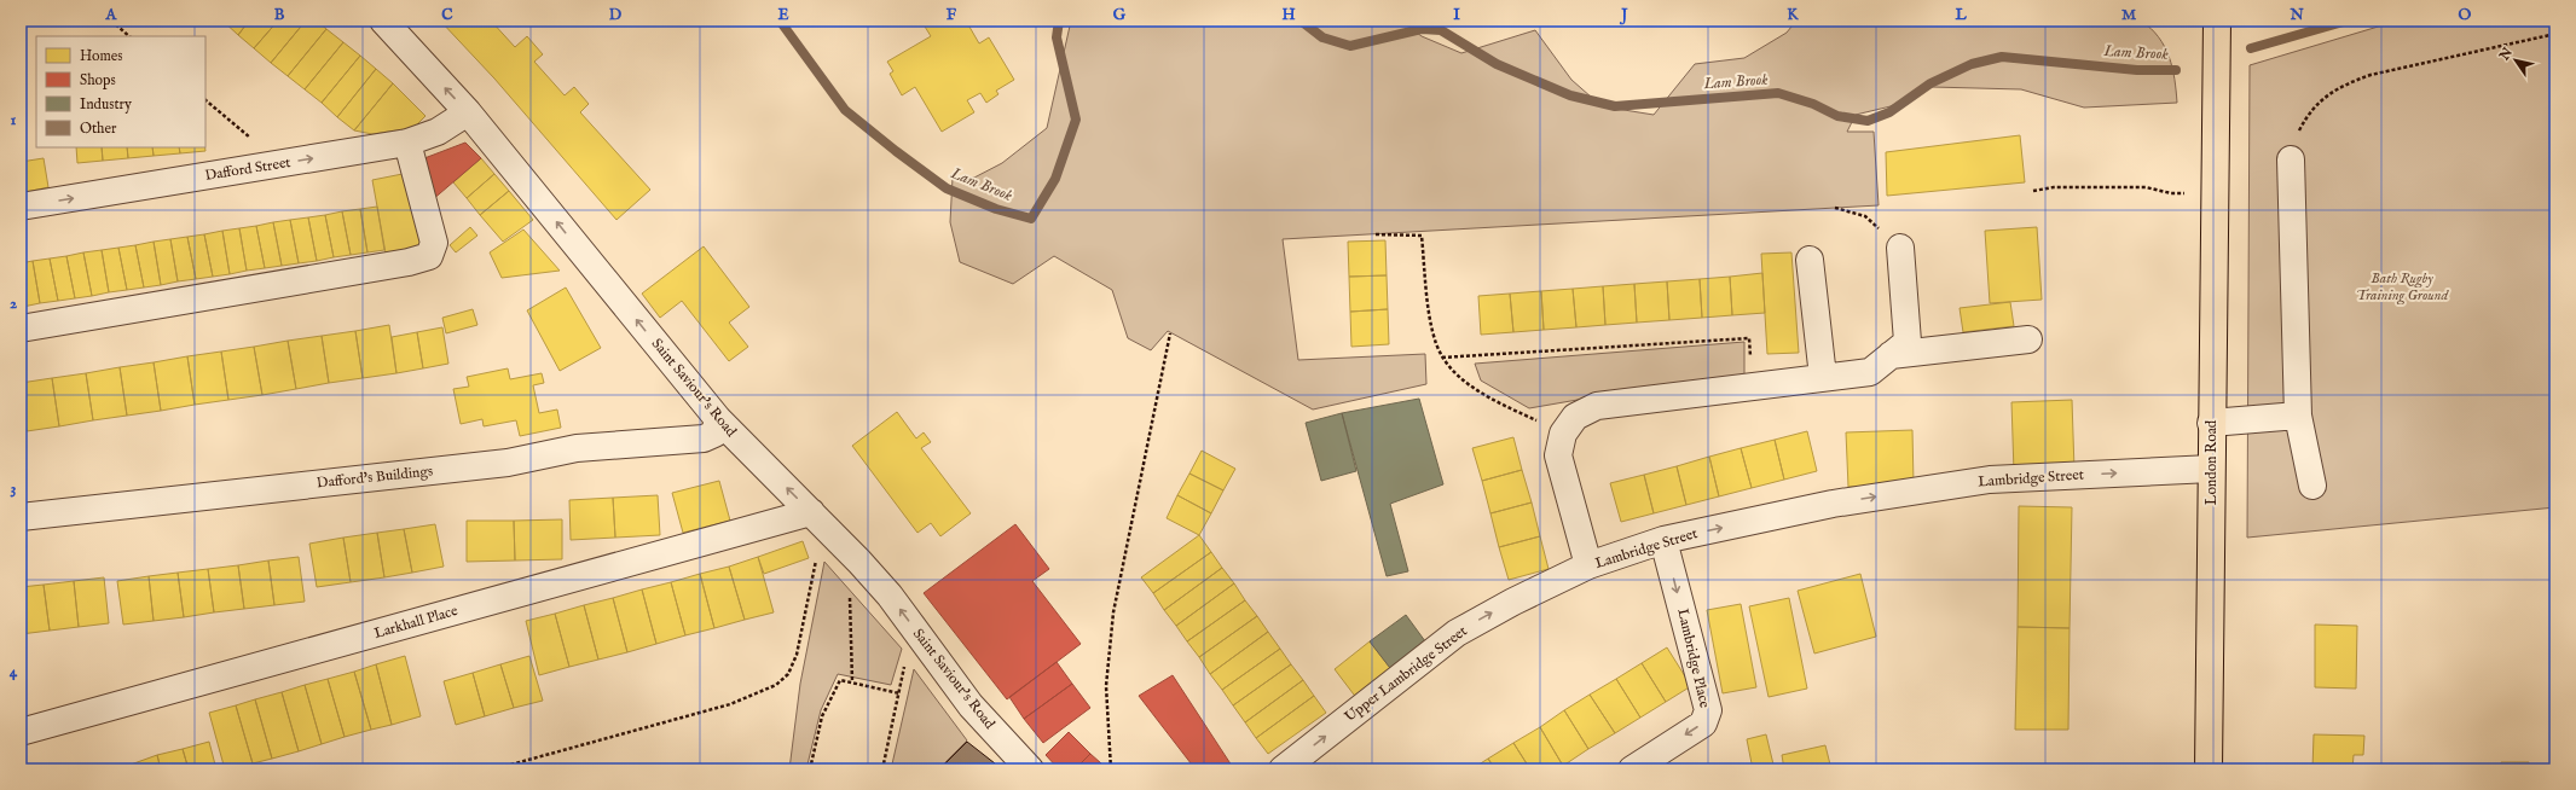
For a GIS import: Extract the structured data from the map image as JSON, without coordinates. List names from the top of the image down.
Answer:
{
  "streets": {
    "highway": ["London Road"],
    "street": [
      "Dafford Street",
      "Saint Saviour's Road",
      "Dafford's Buildings",
      "Lambridge Street",
      "Larkhall Place",
      "Lambridge Place",
      "Upper Lambridge Street"
    ]
  },
  "crossings": [
    ["Dafford Street", "Saint Saviour's Road"],
    ["Saint Saviour's Road", "Dafford's Buildings"],
    ["Saint Saviour's Road", "Larkhall Place"],
    ["London Road", "Lambridge Street"],
    ["Lambridge Street", "Lambridge Place"],
    ["Lambridge Street", "Upper Lambridge Street"]
  ],
  "one_way": [
    "Dafford Street",
    "Saint Saviour's Road",
    "Lambridge Place",
    "Upper Lambridge Street"
  ],
  "water": ["Lam Brook"],
  "parks": ["Bath Rugby Training Ground"],
  "legend": [
    "Homes",
    "Shops",
    "Industry",
    "Other"
  ],
  "north": "top left",
  "grid": {
    "columns": [
      "A",
      "B",
      "C",
      "D",
      "E",
      "F",
      "G",
      "H",
      "I",
      "J",
      "K",
      "L",
      "M",
      "N",
      "O"
    ],
    "rows": [
      "1",
      "2",
      "3",
      "4"
    ]
  }
}
